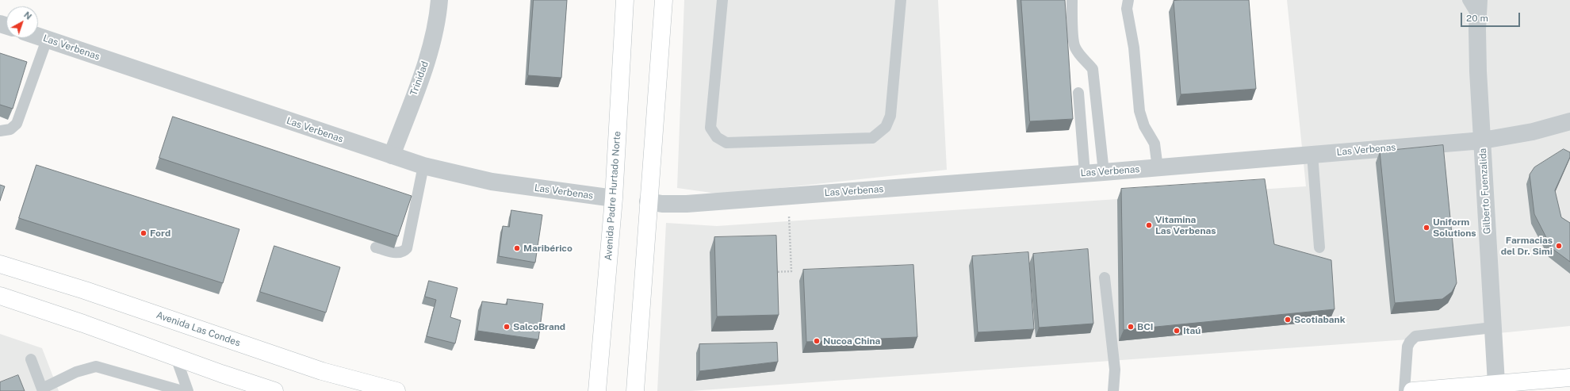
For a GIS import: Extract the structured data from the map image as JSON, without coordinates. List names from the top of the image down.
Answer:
{
  "streets": {
    "main road": ["Avenida Padre Hurtado Norte", "Avenida Las Condes"],
    "street": ["Las Verbenas", "Trinidad", "Gilberto Fuenzalida"]
  },
  "crossings": [
    ["Las Verbenas", "Trinidad"],
    ["Las Verbenas", "Gilberto Fuenzalida"],
    ["Las Verbenas", "Avenida Padre Hurtado Norte"]
  ],
  "places": [
    "Vitamina Las Verbenas",
    "Uniform Solutions",
    "Ford",
    "Farmacias del Dr. Simi",
    "Maribérico",
    "Scotiabank",
    "SalcoBrand",
    "BCI",
    "Itaú",
    "Nucoa China"
  ],
  "scale_bar": "20 m",
  "north": "top right"
}
